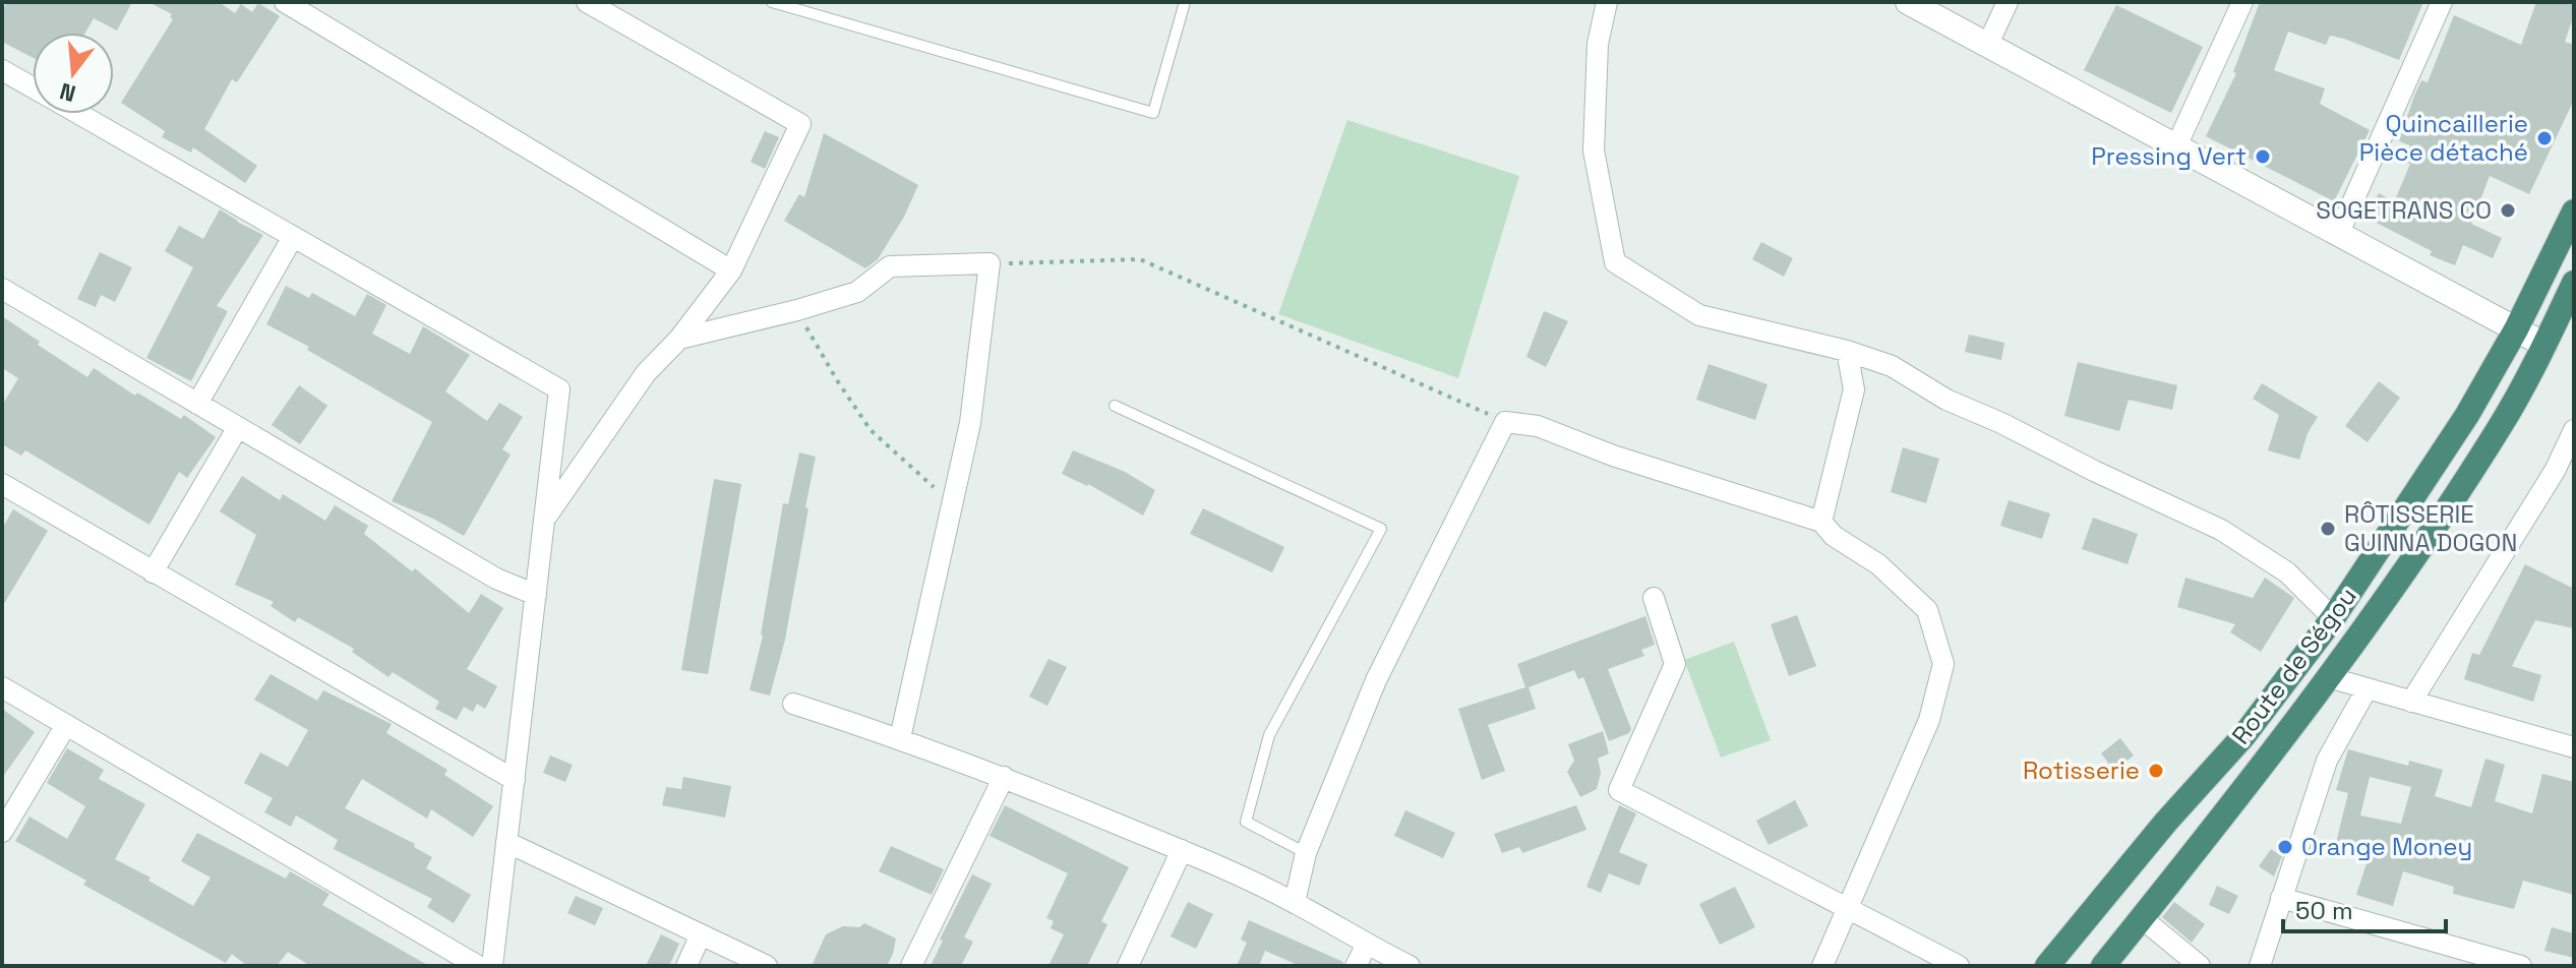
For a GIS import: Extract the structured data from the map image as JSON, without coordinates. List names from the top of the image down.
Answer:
{
  "streets": {
    "highway": ["Route de Ségou"]
  },
  "places": [
    "Quincaillerie Pièce détaché",
    "Pressing Vert",
    "SOGETRANS CO",
    "RÔTISSERIE GUINNA DOGON",
    "Rotisserie",
    "Orange Money"
  ],
  "scale_bar": "50 m",
  "north": "bottom"
}
